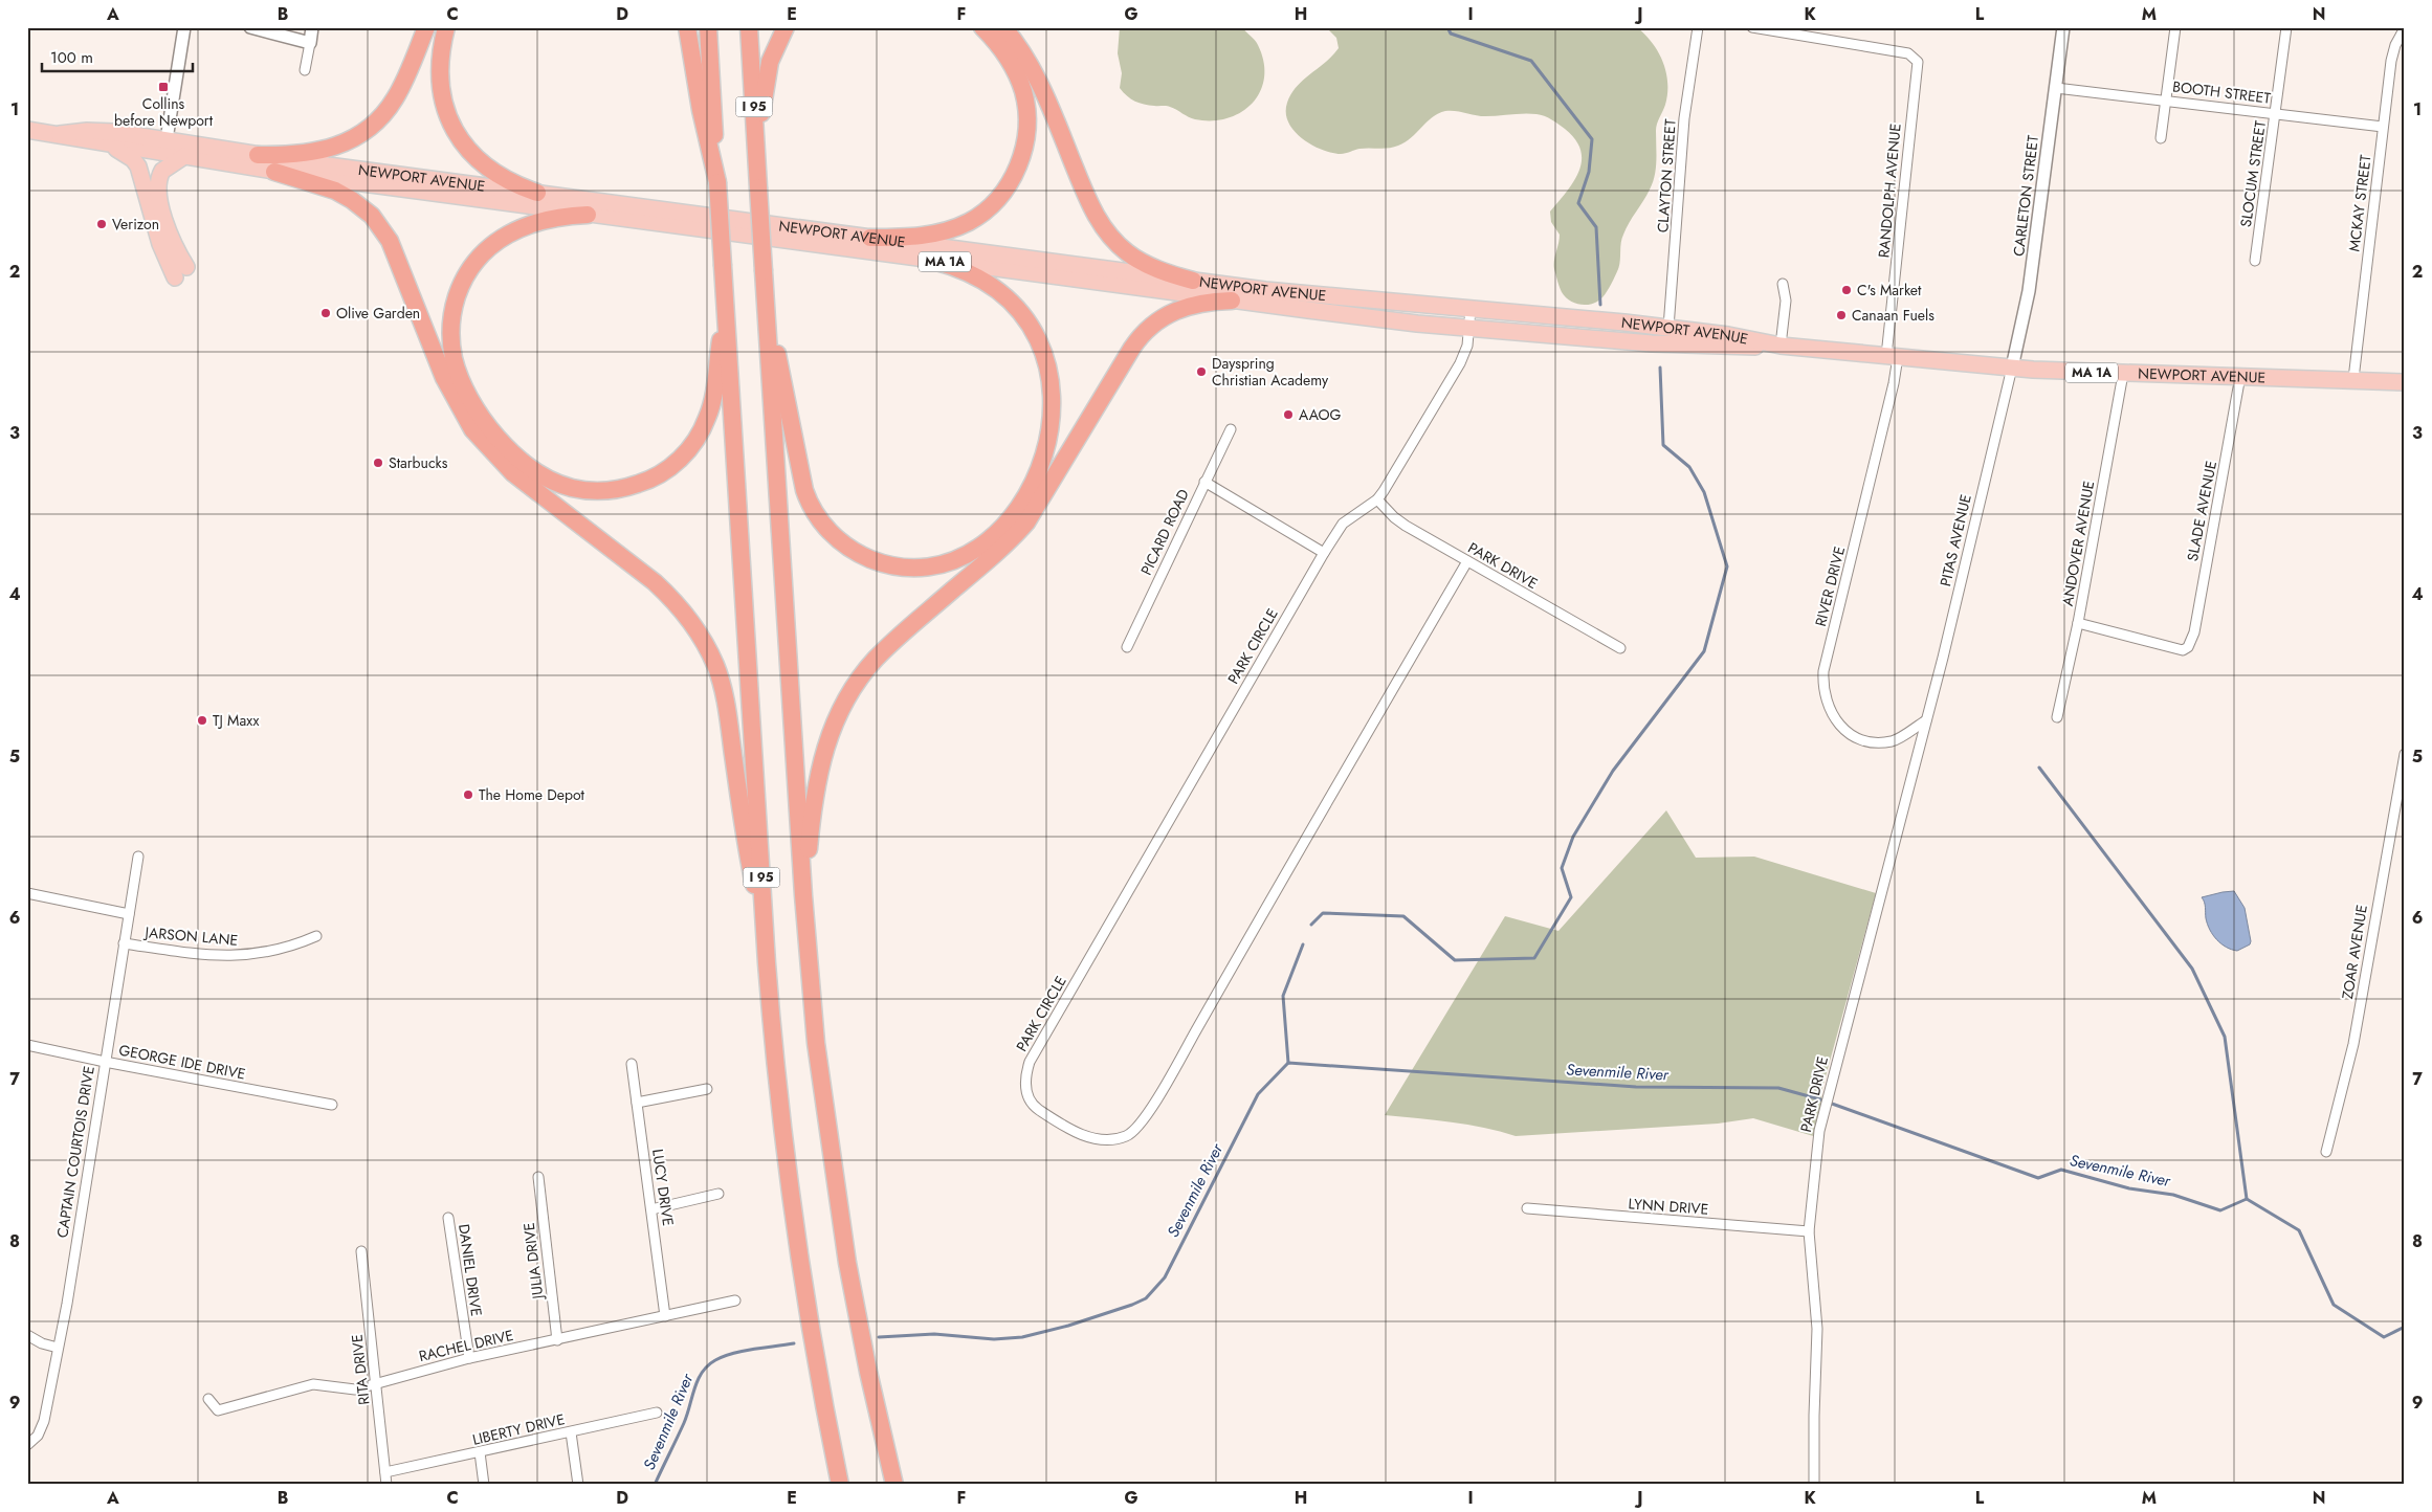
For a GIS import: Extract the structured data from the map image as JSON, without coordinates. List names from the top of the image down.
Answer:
{
  "streets": {
    "highway": ["I 95"],
    "main road": ["NEWPORT AVENUE", "MA 1A"],
    "street": [
      "BOOTH STREET",
      "SLOCUM STREET",
      "CLAYTON STREET",
      "RANDOLPH AVENUE",
      "CARLETON STREET",
      "MCKAY STREET",
      "SLADE AVENUE",
      "PICARD ROAD",
      "PITAS AVENUE",
      "ANDOVER AVENUE",
      "PARK DRIVE",
      "RIVER DRIVE",
      "PARK CIRCLE",
      "JARSON LANE",
      "ZOAR AVENUE",
      "GEORGE IDE DRIVE",
      "CAPTAIN COURTOIS DRIVE",
      "LUCY DRIVE",
      "LYNN DRIVE",
      "JULIA DRIVE",
      "DANIEL DRIVE",
      "RACHEL DRIVE",
      "RITA DRIVE",
      "LIBERTY DRIVE"
    ]
  },
  "crossings": [
    ["BOOTH STREET", "SLOCUM STREET"],
    ["BOOTH STREET", "CARLETON STREET"],
    ["BOOTH STREET", "MCKAY STREET"],
    ["CLAYTON STREET", "NEWPORT AVENUE"],
    ["NEWPORT AVENUE", "RANDOLPH AVENUE"],
    ["NEWPORT AVENUE", "CARLETON STREET"],
    ["NEWPORT AVENUE", "MCKAY STREET"],
    ["NEWPORT AVENUE", "SLADE AVENUE"],
    ["NEWPORT AVENUE", "PITAS AVENUE"],
    ["NEWPORT AVENUE", "ANDOVER AVENUE"],
    ["NEWPORT AVENUE", "RIVER DRIVE"],
    ["NEWPORT AVENUE", "PARK CIRCLE"],
    ["RANDOLPH AVENUE", "RIVER DRIVE"],
    ["CARLETON STREET", "PITAS AVENUE"],
    ["SLADE AVENUE", "ANDOVER AVENUE"],
    ["PITAS AVENUE", "PARK DRIVE"],
    ["PITAS AVENUE", "RIVER DRIVE"],
    ["PARK DRIVE", "RIVER DRIVE"],
    ["PARK DRIVE", "PARK CIRCLE"],
    ["PARK DRIVE", "LYNN DRIVE"],
    ["JARSON LANE", "CAPTAIN COURTOIS DRIVE"],
    ["GEORGE IDE DRIVE", "CAPTAIN COURTOIS DRIVE"],
    ["LUCY DRIVE", "RACHEL DRIVE"],
    ["JULIA DRIVE", "RACHEL DRIVE"],
    ["DANIEL DRIVE", "RACHEL DRIVE"],
    ["RACHEL DRIVE", "RITA DRIVE"],
    ["RITA DRIVE", "LIBERTY DRIVE"]
  ],
  "water": ["Sevenmile River"],
  "places": {
    "transit": ["Collins before Newport"],
    "other": [
      "Verizon",
      "C's Market",
      "Olive Garden",
      "Canaan Fuels",
      "Dayspring Christian Academy",
      "AAOG",
      "Starbucks",
      "TJ Maxx",
      "The Home Depot"
    ]
  },
  "scale_bar": "100 m",
  "grid": {
    "columns": [
      "A",
      "B",
      "C",
      "D",
      "E",
      "F",
      "G",
      "H",
      "I",
      "J",
      "K",
      "L",
      "M",
      "N"
    ],
    "rows": [
      "1",
      "2",
      "3",
      "4",
      "5",
      "6",
      "7",
      "8",
      "9"
    ]
  }
}
